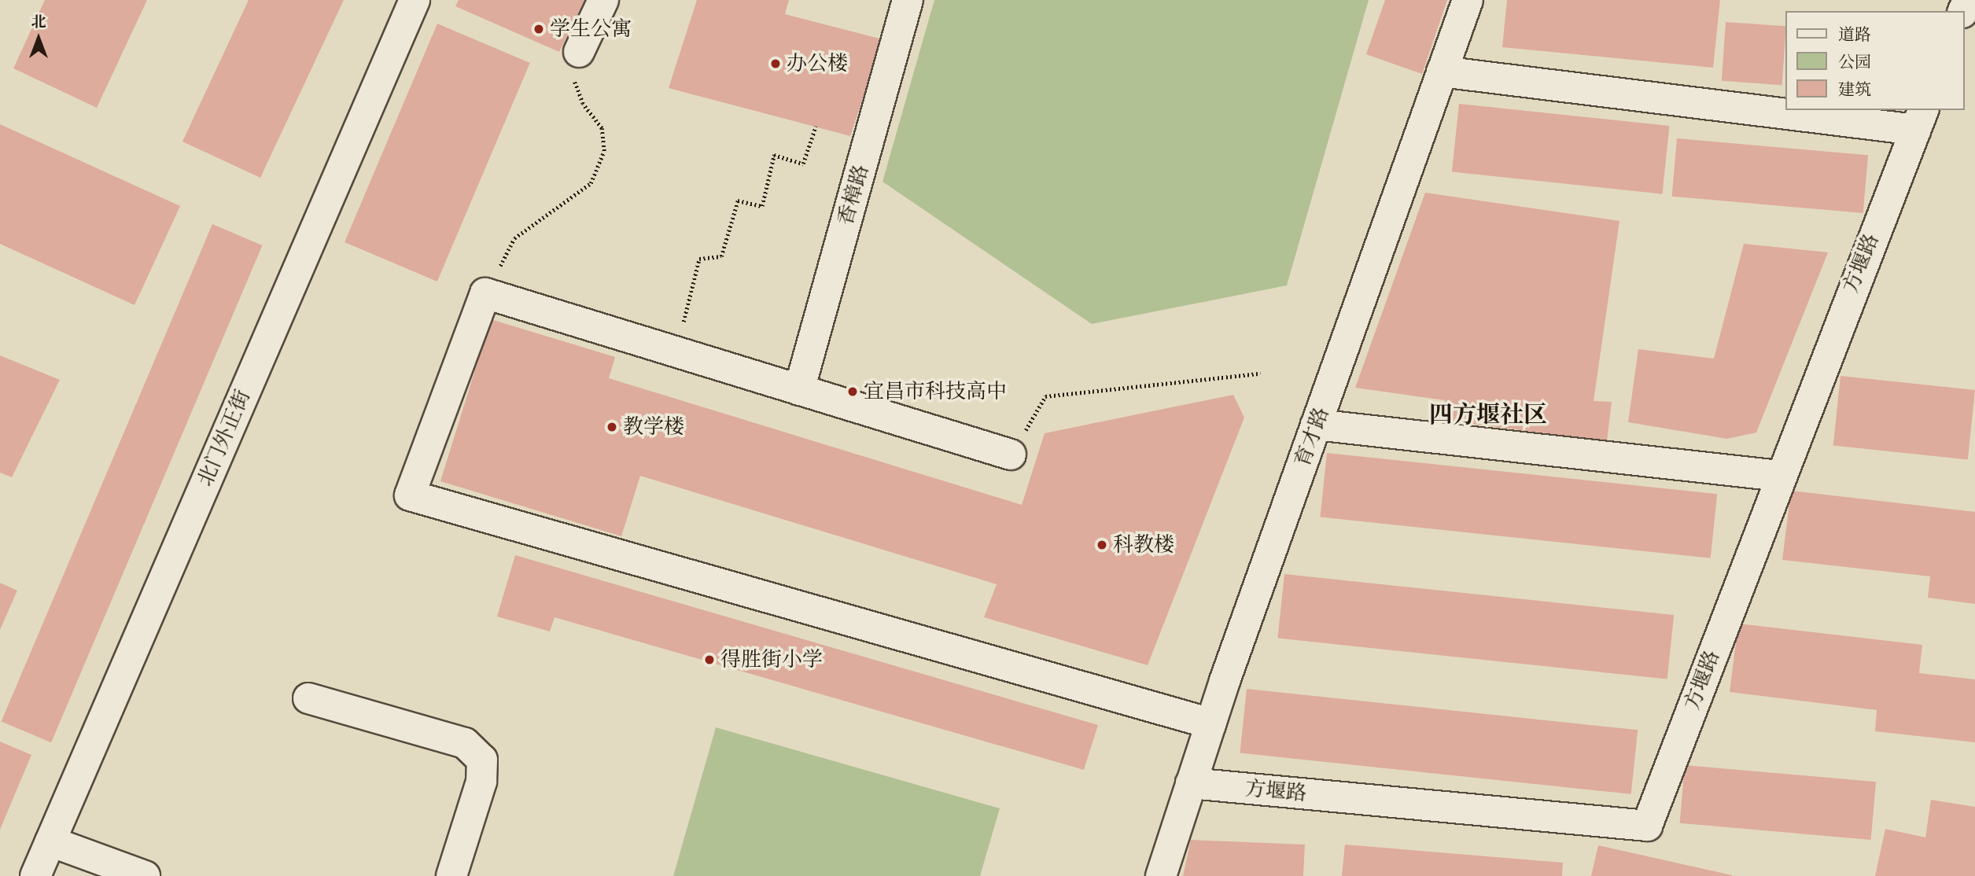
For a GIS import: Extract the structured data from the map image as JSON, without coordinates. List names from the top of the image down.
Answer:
{
  "streets": {
    "street": [
      "香樟路",
      "方堰路",
      "育才路",
      "北门外正街"
    ]
  },
  "crossings": [
    ["方堰路", "育才路"]
  ],
  "districts": ["四方堰社区"],
  "places": [
    "学生公寓",
    "办公楼",
    "宜昌市科技高中",
    "教学楼",
    "科教楼",
    "得胜街小学"
  ],
  "legend": ["道路", "公园", "建筑"],
  "north": "top"
}
